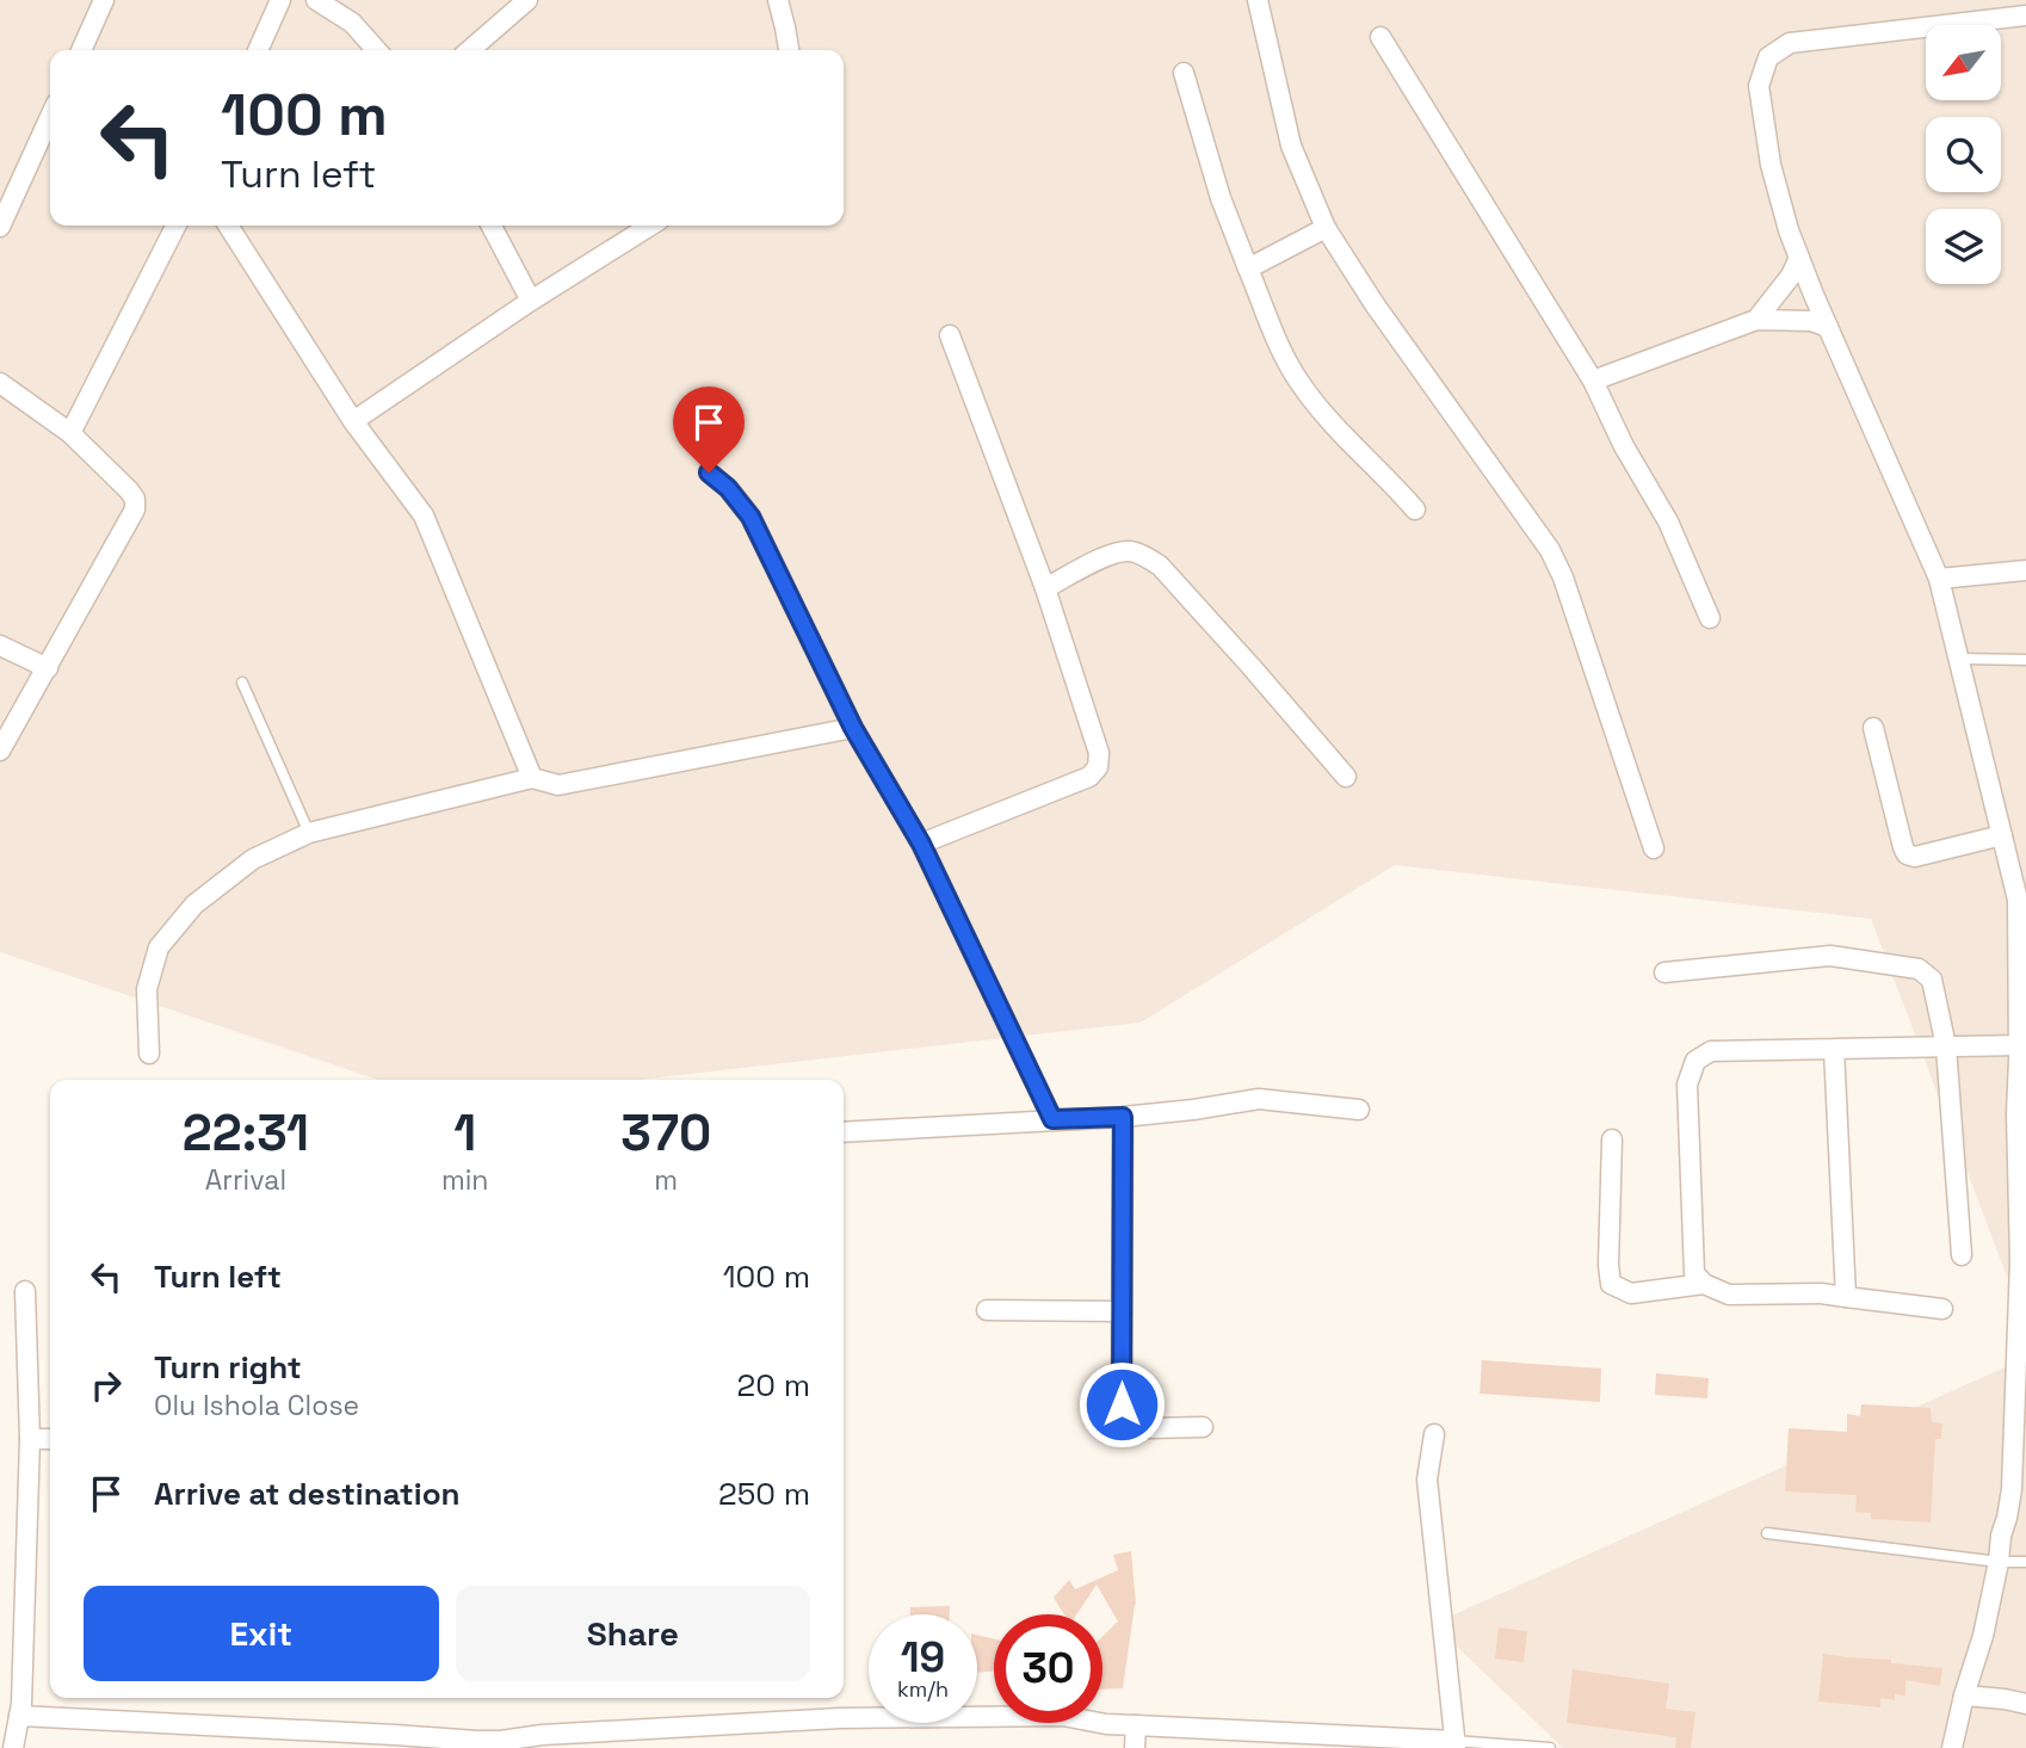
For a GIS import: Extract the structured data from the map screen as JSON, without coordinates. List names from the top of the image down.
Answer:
{
  "north": "bottom left",
  "page": {
    "turn": ["100 m", "Turn left"],
    "eta": [
      "22:31",
      "Arrival",
      "1",
      "min",
      "370",
      "m"
    ],
    "list": [
      {
        "name": "Turn left",
        "value": "100 m"
      },
      {
        "name": "Turn right",
        "note": "Olu Ishola Close",
        "value": "20 m"
      },
      {
        "name": "Arrive at destination",
        "value": "250 m"
      }
    ],
    "buttons": ["Exit", "Share"],
    "speed": "19 km/h",
    "limit": "30"
  }
}
